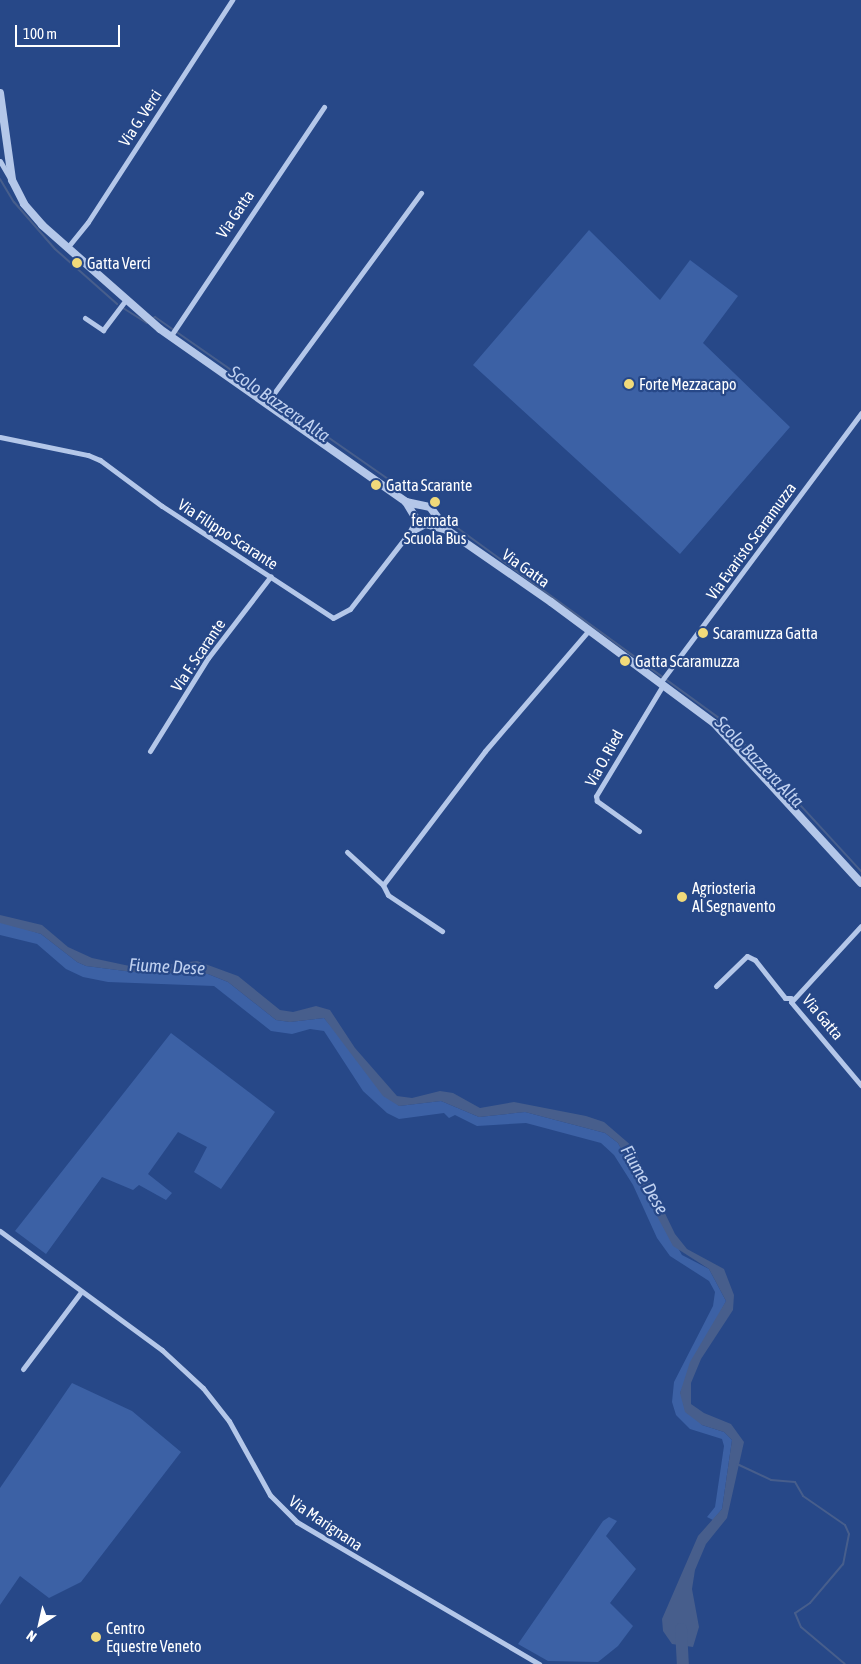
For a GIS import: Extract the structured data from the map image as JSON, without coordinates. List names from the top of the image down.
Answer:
{
  "streets": {
    "street": [
      "Via G. Verci",
      "Via Gatta",
      "Via Filippo Scarante",
      "Via Evaristo Scaramuzza",
      "Via F. Scarante",
      "Via O. Ried",
      "Via Marignana"
    ]
  },
  "crossings": [
    ["Via G. Verci", "Via Gatta"],
    ["Via Gatta", "Via Filippo Scarante"],
    ["Via Gatta", "Via Evaristo Scaramuzza"],
    ["Via Gatta", "Via O. Ried"],
    ["Via Filippo Scarante", "Via F. Scarante"],
    ["Via Evaristo Scaramuzza", "Via O. Ried"]
  ],
  "water": ["Scolo Bazzera Alta", "Fiume Dese"],
  "places": [
    "Gatta Verci",
    "Forte Mezzacapo",
    "Gatta Scarante",
    "fermata Scuola Bus",
    "Scaramuzza Gatta",
    "Gatta Scaramuzza",
    "Agriosteria Al Segnavento",
    "Centro Equestre Veneto"
  ],
  "scale_bar": "100 m",
  "north": "bottom left"
}
